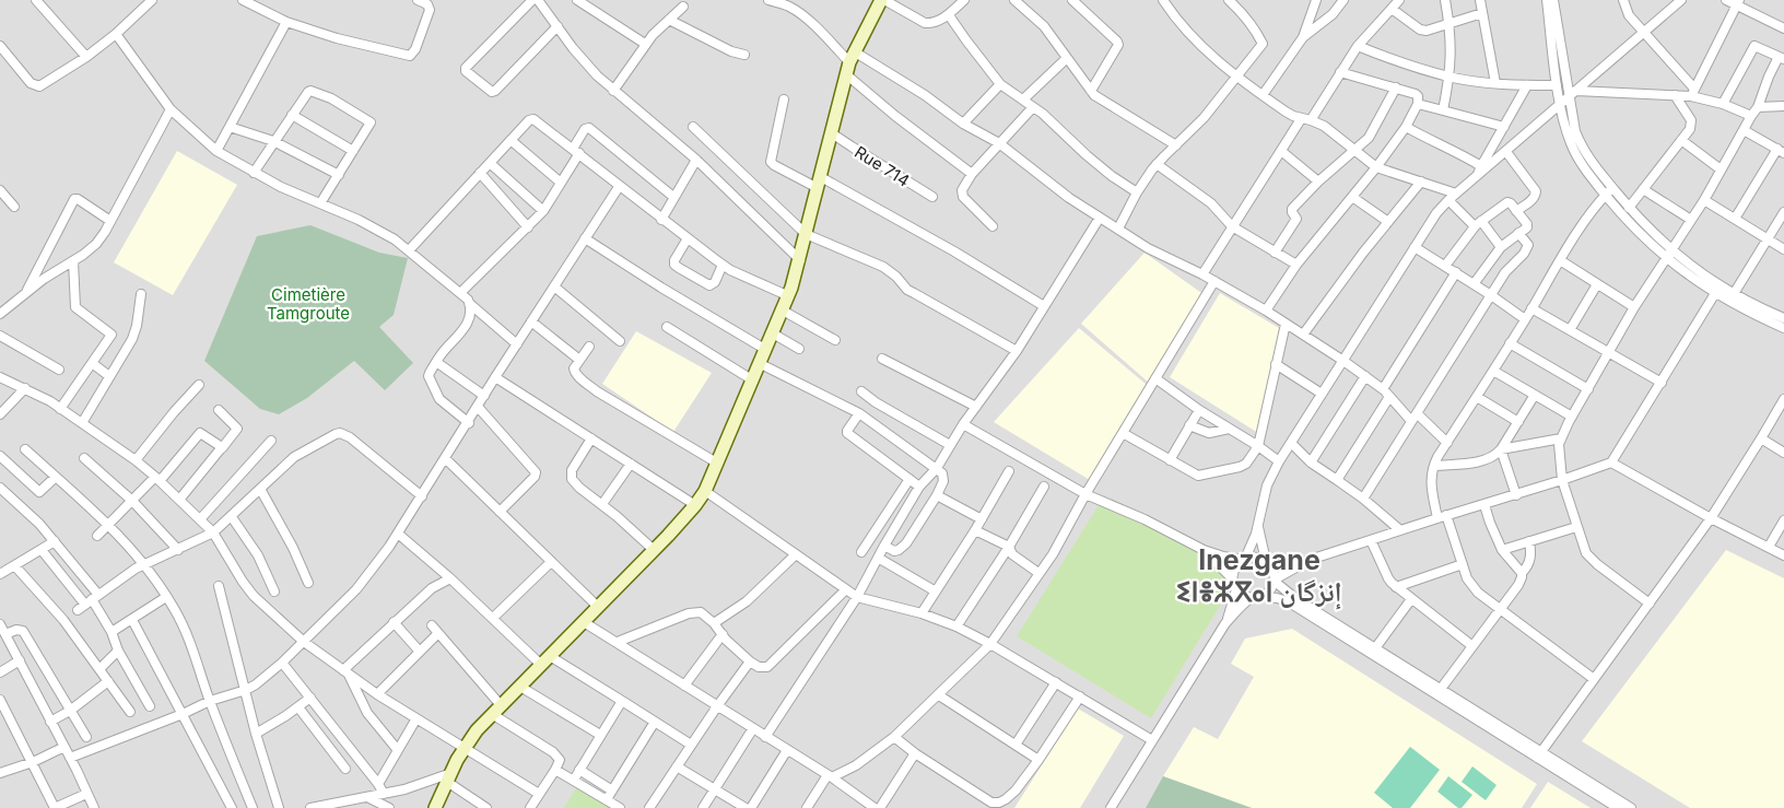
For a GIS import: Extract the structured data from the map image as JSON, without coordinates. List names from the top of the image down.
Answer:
{
  "streets": {
    "street": ["Rue 714"]
  },
  "districts": ["Inezgane ⵉⵏⴻⵣⴳⴰⵏ إنزگان"],
  "parks": ["Cimetière Tamgroute"]
}
